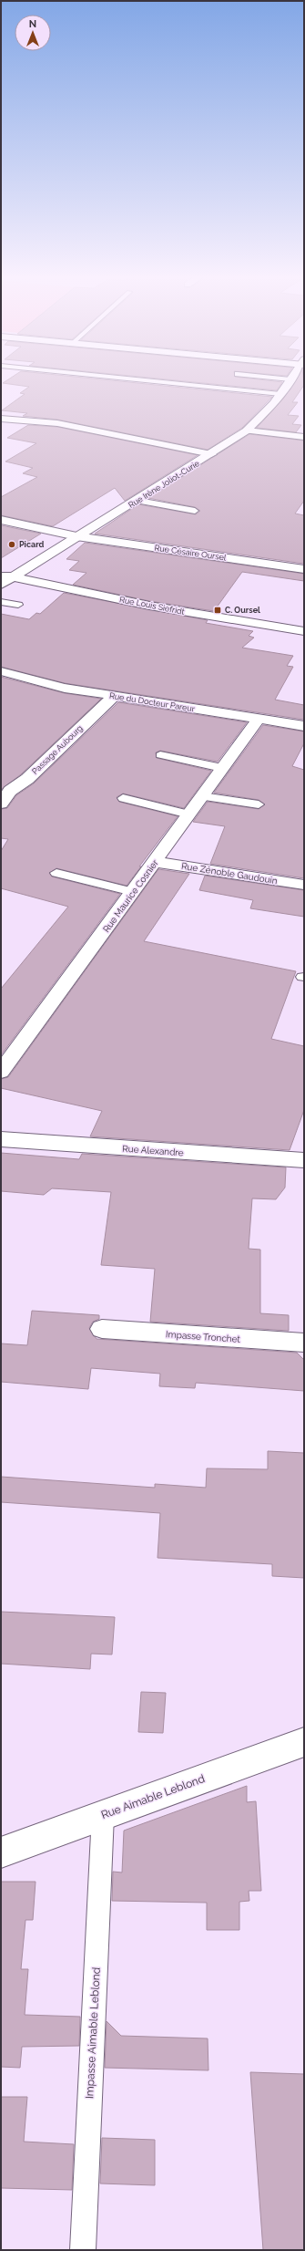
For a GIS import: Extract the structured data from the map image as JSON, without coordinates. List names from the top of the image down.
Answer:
{
  "streets": {
    "street": [
      "Rue Irène Joliot-Curie",
      "Rue Césaire Oursel",
      "Rue Louis Siefridt",
      "Rue du Docteur Pareur",
      "Passage Aubourg",
      "Rue Zénoble Gaudouin",
      "Rue Maurice Cosnier",
      "Rue Alexandre",
      "Impasse Tronchet",
      "Rue Aimable Leblond"
    ],
    "lane": ["Impasse Aimable Leblond"]
  },
  "crossings": [
    ["Rue Irène Joliot-Curie", "Rue Césaire Oursel"],
    ["Rue Irène Joliot-Curie", "Rue Louis Siefridt"],
    ["Rue du Docteur Pareur", "Passage Aubourg"],
    ["Rue du Docteur Pareur", "Rue Maurice Cosnier"],
    ["Rue Zénoble Gaudouin", "Rue Maurice Cosnier"],
    ["Rue Aimable Leblond", "Impasse Aimable Leblond"]
  ],
  "places": {
    "other": ["Picard"],
    "transit": ["C. Oursel"]
  },
  "north": "top"
}
